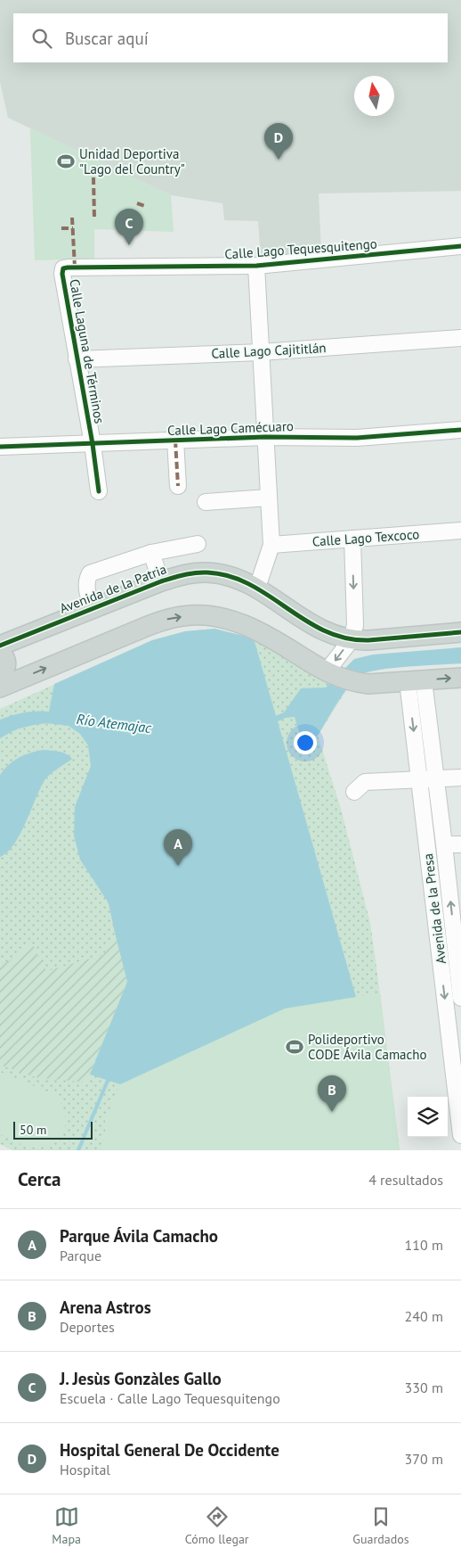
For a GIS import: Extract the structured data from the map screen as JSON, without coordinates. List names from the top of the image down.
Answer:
{
  "streets": {
    "main road": ["Avenida de la Patria"],
    "street": [
      "Calle Lago Tequesquitengo",
      "Calle Lago Cajititlán",
      "Calle Laguna de Términos",
      "Calle Lago Camécuaro",
      "Calle Lago Texcoco",
      "Avenida de la Presa"
    ]
  },
  "crossings": [
    ["Calle Lago Tequesquitengo", "Calle Laguna de Términos"],
    ["Calle Lago Cajititlán", "Calle Laguna de Términos"],
    ["Calle Laguna de Términos", "Calle Lago Camécuaro"]
  ],
  "water": ["Río Atemajac"],
  "places": {
    "sports": ["Unidad Deportiva \"Lago del Country\"", "Polideportivo CODE Ávila Camacho"]
  },
  "scale_bar": "50 m",
  "north": "top",
  "page": {
    "search": "Buscar aquí",
    "pins": [
      "D",
      "C",
      "A",
      "B"
    ],
    "scale": "50 m",
    "heading": ["Cerca", "4 resultados"],
    "list": [
      {
        "mark": "A",
        "name": "Parque Ávila Camacho",
        "note": "Parque",
        "value": "110 m"
      },
      {
        "mark": "B",
        "name": "Arena Astros",
        "note": "Deportes",
        "value": "240 m"
      },
      {
        "mark": "C",
        "name": "J. Jesùs Gonzàles Gallo",
        "note": "Escuela · Calle Lago Tequesquitengo",
        "value": "330 m"
      },
      {
        "mark": "D",
        "name": "Hospital General De Occidente",
        "note": "Hospital",
        "value": "370 m"
      }
    ],
    "nav": ["Mapa", "Cómo llegar", "Guardados"]
  }
}
